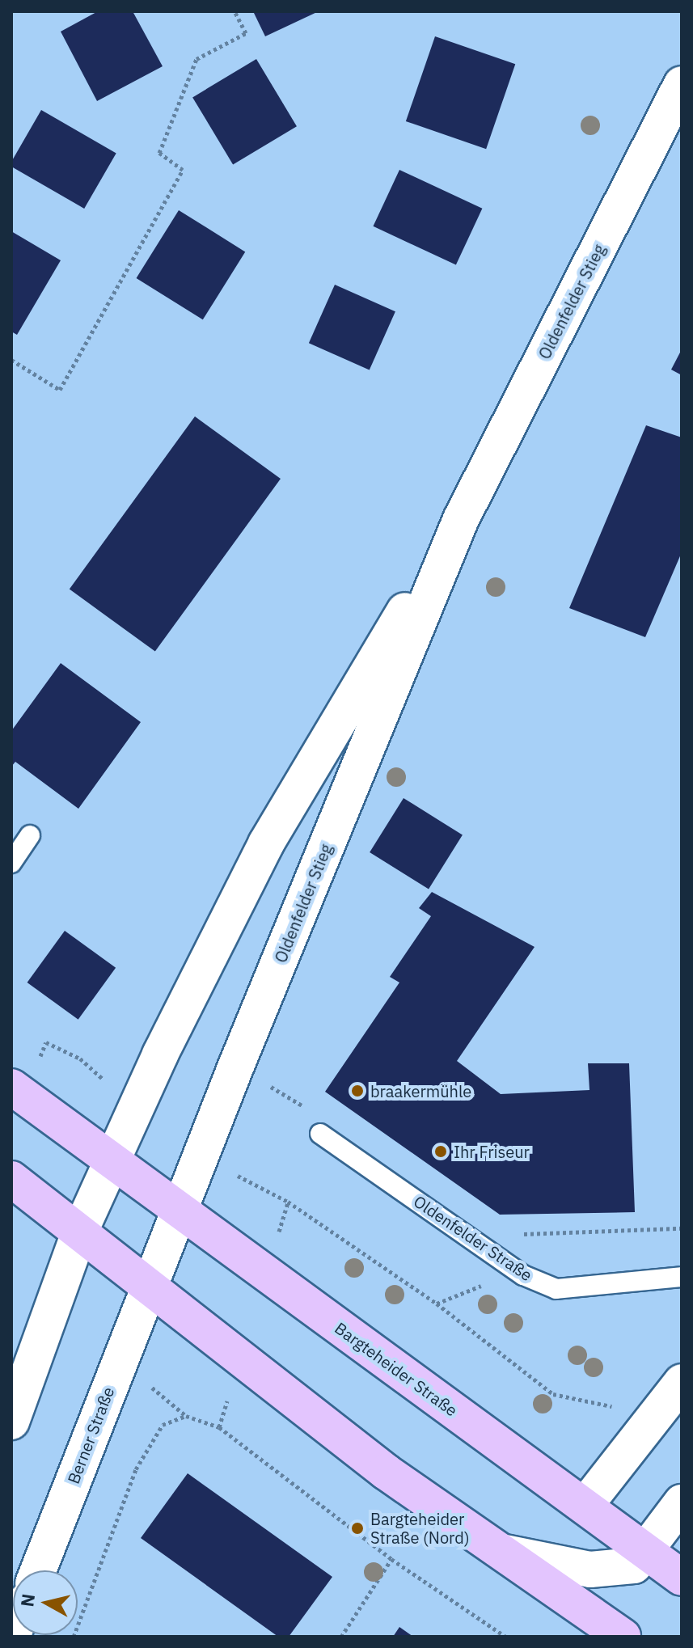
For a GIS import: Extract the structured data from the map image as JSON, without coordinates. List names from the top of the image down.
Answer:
{
  "streets": {
    "main road": ["Oldenfelder Stieg", "Bargteheider Straße", "Berner Straße"],
    "lane": ["Oldenfelder Straße"]
  },
  "crossings": [
    ["Oldenfelder Stieg", "Bargteheider Straße"],
    ["Oldenfelder Stieg", "Berner Straße"]
  ],
  "places": ["braakermühle", "Ihr Friseur", "Bargteheider Straße (Nord)"],
  "north": "left"
}
